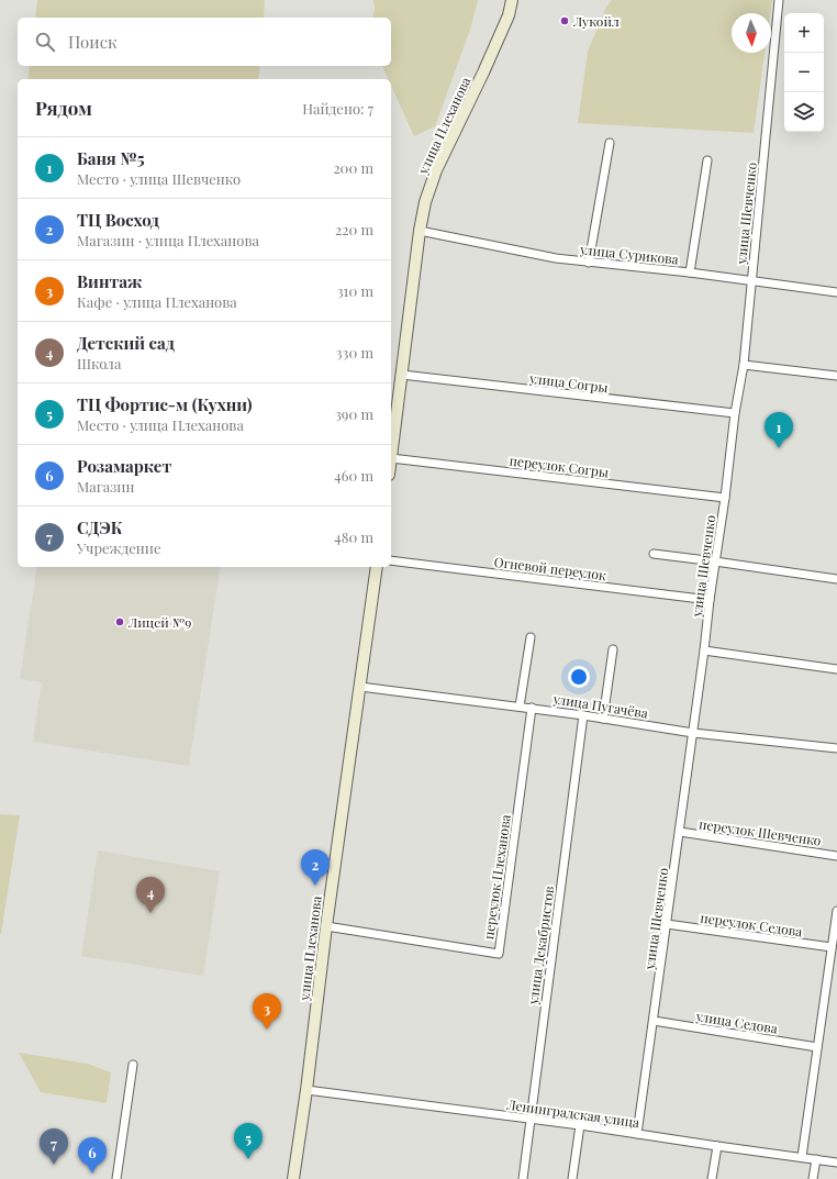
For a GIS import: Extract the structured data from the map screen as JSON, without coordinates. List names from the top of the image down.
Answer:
{
  "streets": {
    "main road": ["улица Плеханова"],
    "street": [
      "улица Шевченко",
      "улица Сурикова",
      "улица Согры",
      "переулок Согры",
      "Огневой переулок",
      "улица Пугачёва",
      "переулок Шевченко",
      "переулок Плеханова",
      "переулок Седова",
      "улица Декабристов",
      "улица Седова",
      "Ленинградская улица"
    ]
  },
  "crossings": [
    ["улица Плеханова", "улица Сурикова"],
    ["улица Плеханова", "улица Согры"],
    ["улица Плеханова", "переулок Согры"],
    ["улица Плеханова", "улица Пугачёва"],
    ["улица Плеханова", "переулок Плеханова"],
    ["улица Плеханова", "Ленинградская улица"],
    ["улица Шевченко", "улица Сурикова"],
    ["улица Шевченко", "улица Согры"],
    ["улица Шевченко", "переулок Согры"],
    ["улица Шевченко", "Огневой переулок"],
    ["улица Шевченко", "улица Пугачёва"],
    ["улица Шевченко", "переулок Шевченко"],
    ["улица Шевченко", "переулок Седова"],
    ["улица Шевченко", "улица Седова"],
    ["улица Шевченко", "Ленинградская улица"],
    ["улица Пугачёва", "переулок Плеханова"],
    ["улица Пугачёва", "улица Декабристов"],
    ["улица Декабристов", "Ленинградская улица"]
  ],
  "places": ["Лукойл", "Лицей №9"],
  "north": "bottom",
  "page": {
    "map_buttons": ["+", "−"],
    "search": "Поиск",
    "heading": ["Рядом", "Найдено: 7"],
    "list": [
      {
        "mark": "1",
        "name": "Баня №5",
        "note": "Место · улица Шевченко",
        "value": "200 m"
      },
      {
        "mark": "2",
        "name": "ТЦ Восход",
        "note": "Магазин · улица Плеханова",
        "value": "220 m"
      },
      {
        "mark": "3",
        "name": "Винтаж",
        "note": "Кафе · улица Плеханова",
        "value": "310 m"
      },
      {
        "mark": "4",
        "name": "Детский сад",
        "note": "Школа",
        "value": "330 m"
      },
      {
        "mark": "5",
        "name": "ТЦ Фортис-м (Кухни)",
        "note": "Место · улица Плеханова",
        "value": "390 m"
      },
      {
        "mark": "6",
        "name": "Розамаркет",
        "note": "Магазин",
        "value": "460 m"
      },
      {
        "mark": "7",
        "name": "СДЭК",
        "note": "Учреждение",
        "value": "480 m"
      }
    ],
    "pins": [
      "1",
      "2",
      "4",
      "3",
      "5",
      "7",
      "6"
    ]
  }
}
